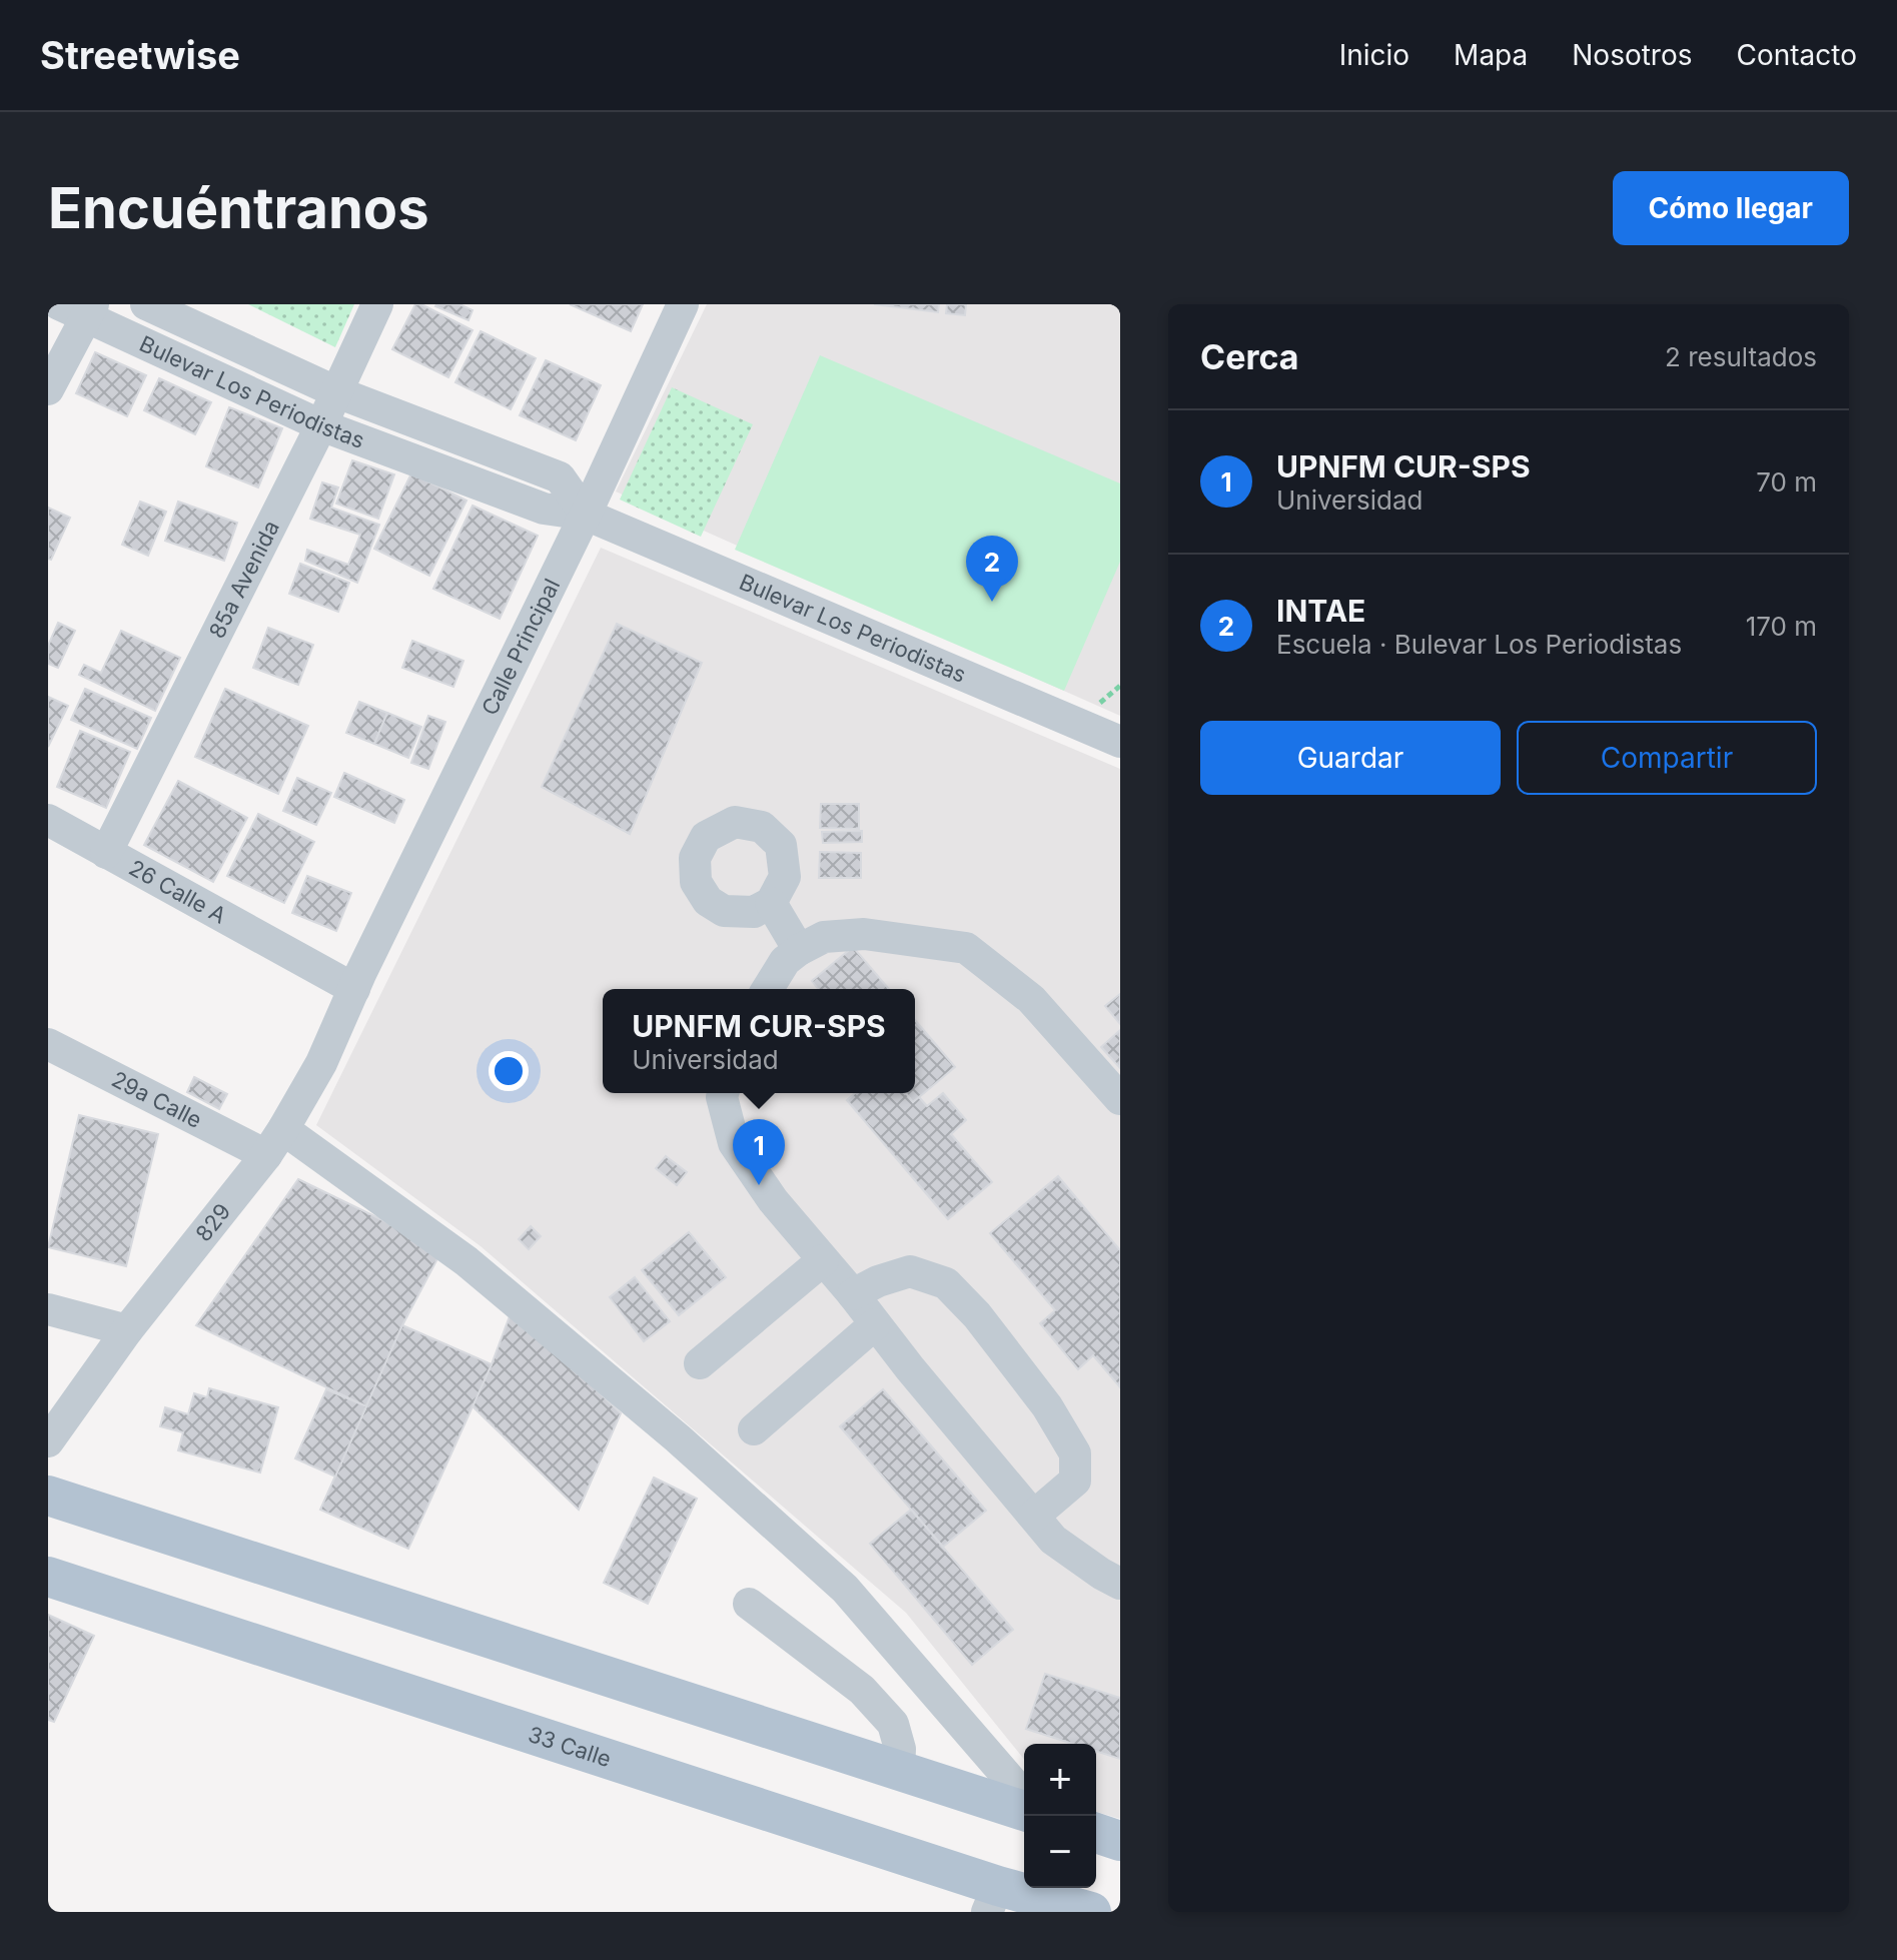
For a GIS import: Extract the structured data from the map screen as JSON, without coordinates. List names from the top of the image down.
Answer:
{
  "streets": {
    "main road": ["33 Calle"],
    "street": [
      "Bulevar Los Periodistas",
      "85a Avenida",
      "Calle Principal",
      "26 Calle A",
      "29a Calle",
      "829"
    ]
  },
  "crossings": [
    ["Bulevar Los Periodistas", "85a Avenida"],
    ["Bulevar Los Periodistas", "Calle Principal"],
    ["85a Avenida", "26 Calle A"],
    ["Calle Principal", "26 Calle A"],
    ["Calle Principal", "829"],
    ["26 Calle A", "829"],
    ["29a Calle", "829"]
  ],
  "page": {
    "header": "Streetwise",
    "nav": [
      "Inicio",
      "Mapa",
      "Nosotros",
      "Contacto"
    ],
    "buttons": [
      "Cómo llegar",
      ["Guardar", "Compartir"]
    ],
    "title": "Encuéntranos",
    "heading": ["Cerca", "2 resultados"],
    "list": [
      {
        "mark": "1",
        "name": "UPNFM CUR-SPS",
        "note": "Universidad",
        "value": "70 m"
      },
      {
        "mark": "2",
        "name": "INTAE",
        "note": "Escuela · Bulevar Los Periodistas",
        "value": "170 m"
      }
    ],
    "pins": ["2", "1"],
    "popup": ["UPNFM CUR-SPS", "Universidad"],
    "map_buttons": ["+", "−"]
  }
}
